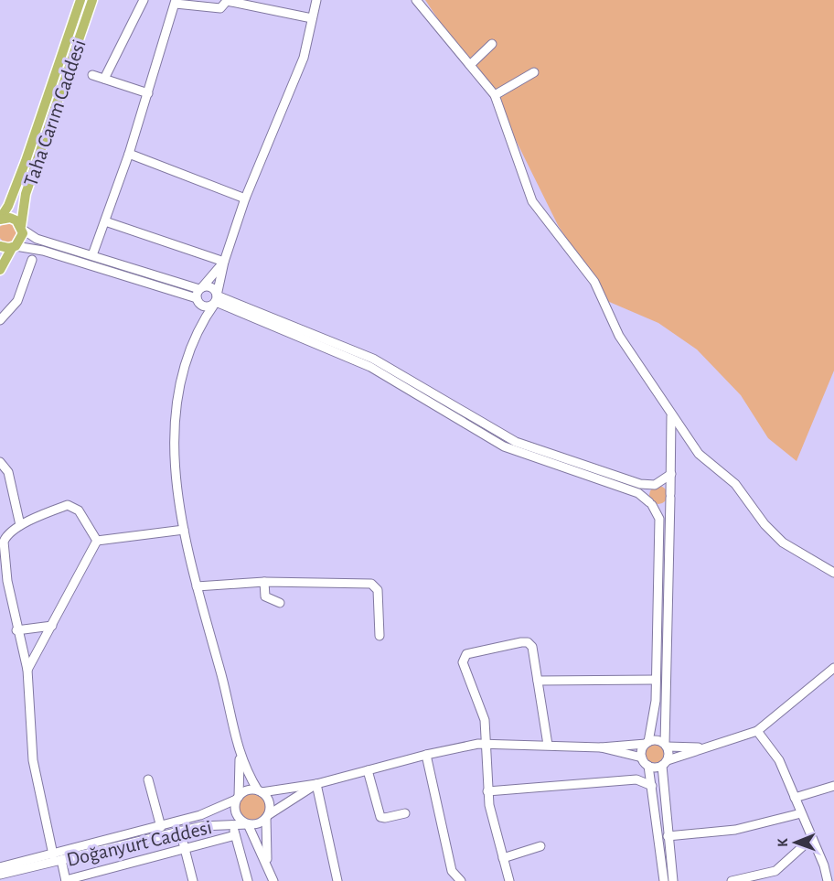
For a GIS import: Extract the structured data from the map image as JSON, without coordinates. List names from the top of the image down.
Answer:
{
  "streets": {
    "main road": ["Taha Carım Caddesi"],
    "street": ["Doğanyurt Caddesi"]
  },
  "north": "left"
}
